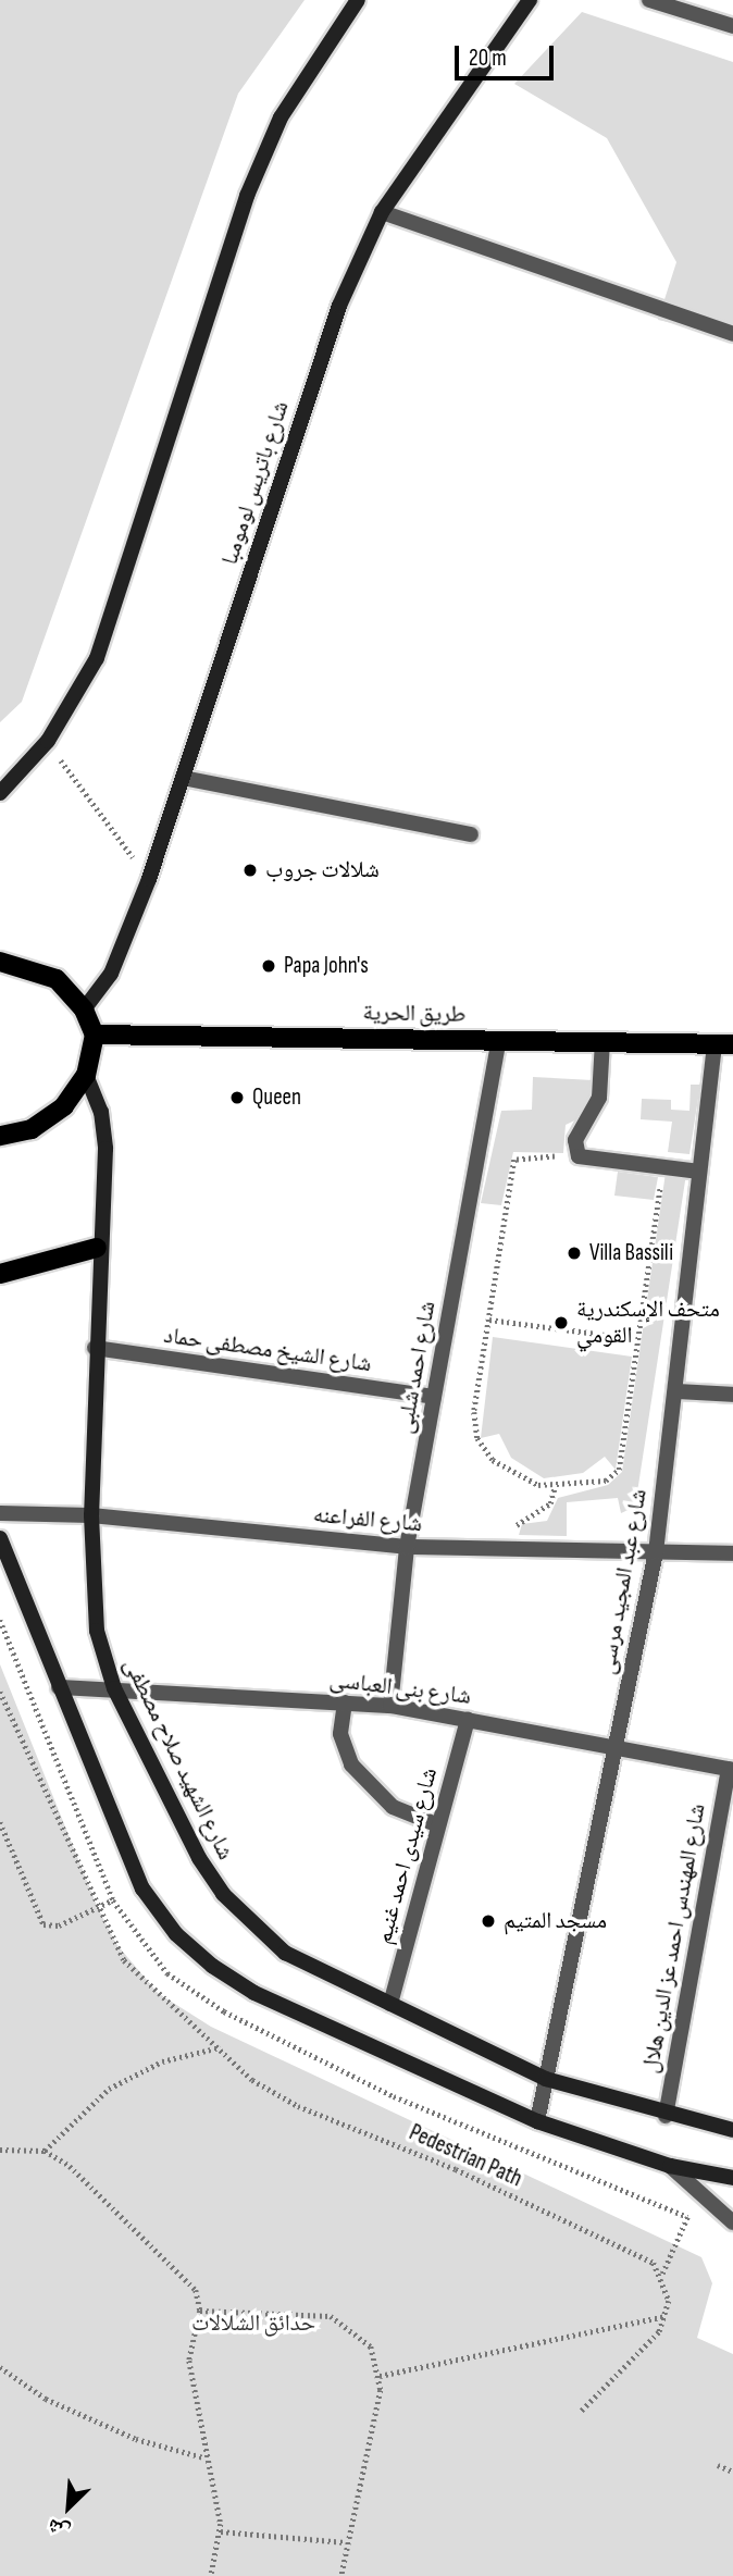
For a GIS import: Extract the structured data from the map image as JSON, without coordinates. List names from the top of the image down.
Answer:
{
  "streets": {
    "main road": ["شارع باتريس لومومبا", "طريق الحرية", "شارع الشهيد صلاح مصطفى"],
    "street": [
      "شارع الشيخ مصطفى حماد",
      "شارع احمد شلبى",
      "شارع الفراعنه",
      "شارع عبد المجيد مرسى",
      "شارع بنى العباسى",
      "شارع سيدى احمد غنيم",
      "شارع المهندس احمد عز الدين هلال"
    ],
    "path": ["Pedestrian Path"]
  },
  "crossings": [
    ["طريق الحرية", "شارع احمد شلبى"],
    ["طريق الحرية", "شارع عبد المجيد مرسى"],
    ["شارع الشيخ مصطفى حماد", "شارع احمد شلبى"],
    ["شارع الشيخ مصطفى حماد", "شارع الشهيد صلاح مصطفى"],
    ["شارع احمد شلبى", "شارع الفراعنه"],
    ["شارع احمد شلبى", "شارع بنى العباسى"],
    ["شارع الفراعنه", "شارع عبد المجيد مرسى"],
    ["شارع الفراعنه", "شارع الشهيد صلاح مصطفى"],
    ["شارع عبد المجيد مرسى", "شارع بنى العباسى"],
    ["شارع عبد المجيد مرسى", "شارع الشهيد صلاح مصطفى"],
    ["شارع بنى العباسى", "شارع الشهيد صلاح مصطفى"],
    ["شارع بنى العباسى", "شارع سيدى احمد غنيم"],
    ["شارع بنى العباسى", "شارع المهندس احمد عز الدين هلال"],
    ["شارع الشهيد صلاح مصطفى", "شارع سيدى احمد غنيم"],
    ["شارع الشهيد صلاح مصطفى", "شارع المهندس احمد عز الدين هلال"]
  ],
  "parks": ["حدائق الشلالات"],
  "places": [
    "شلالات جروب",
    "Papa John's",
    "Queen",
    "Villa Bassili",
    "متحف الإسكندرية القومي",
    "مسجد المتيم"
  ],
  "scale_bar": "20 m",
  "north": "bottom left"
}
